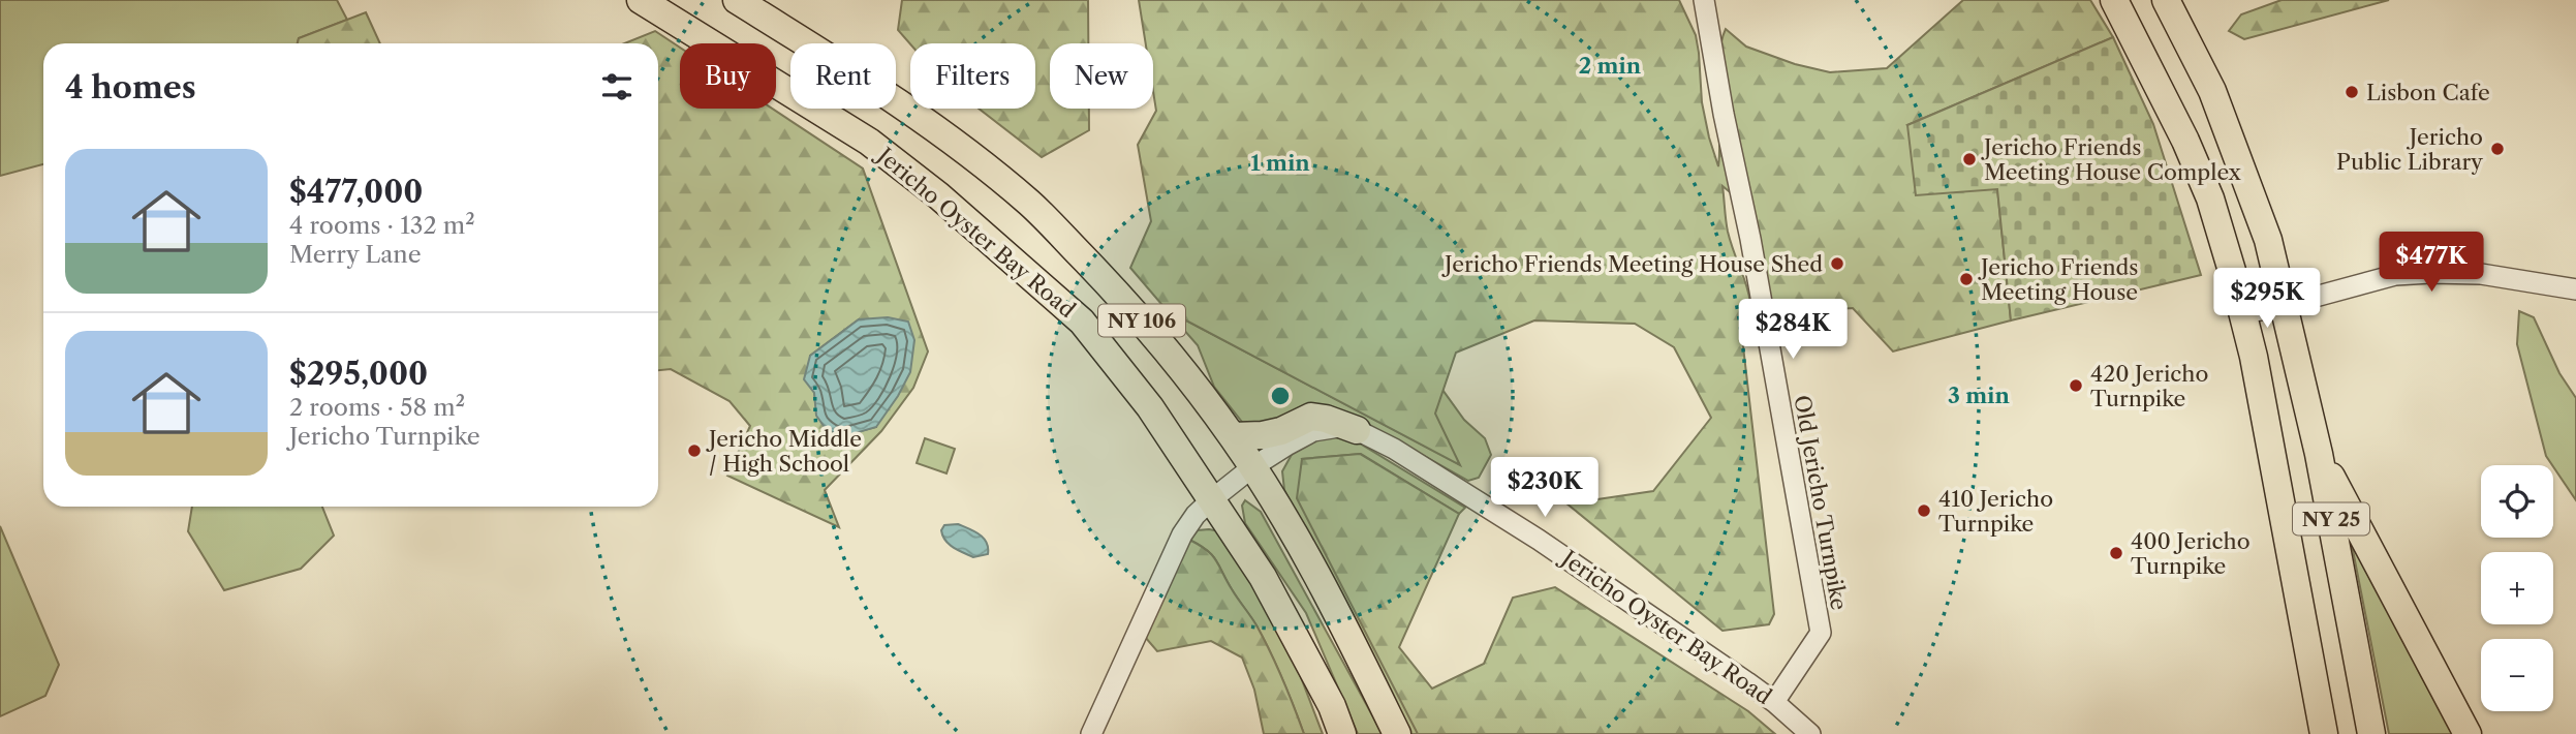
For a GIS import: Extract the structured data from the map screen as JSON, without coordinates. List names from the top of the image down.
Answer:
{
  "streets": {
    "main road": ["Jericho Oyster Bay Road", "NY 106", "NY 25"],
    "street": ["Old Jericho Turnpike"]
  },
  "crossings": [
    ["Jericho Oyster Bay Road", "NY 106"],
    ["Jericho Oyster Bay Road", "Old Jericho Turnpike"]
  ],
  "places": [
    "Lisbon Cafe",
    "Jericho Public Library",
    "Jericho Friends Meeting House Complex",
    "Jericho Friends Meeting House Shed",
    "Jericho Friends Meeting House",
    "420 Jericho Turnpike",
    "Jericho Middle / High School",
    "410 Jericho Turnpike",
    "400 Jericho Turnpike"
  ],
  "page": {
    "chip": [
      "Buy",
      "Rent",
      "Filters",
      "New"
    ],
    "heading": "4 homes",
    "list": [
      {
        "name": "$477,000",
        "note": "4 rooms · 132 m² · Merry Lane"
      },
      {
        "name": "$295,000",
        "note": "2 rooms · 58 m² · Jericho Turnpike"
      }
    ],
    "price": [
      "$477K",
      "$295K",
      "$284K",
      "$230K"
    ],
    "map_buttons": ["+", "−"]
  },
  "rings": ["2 min", "1 min", "3 min"]
}
